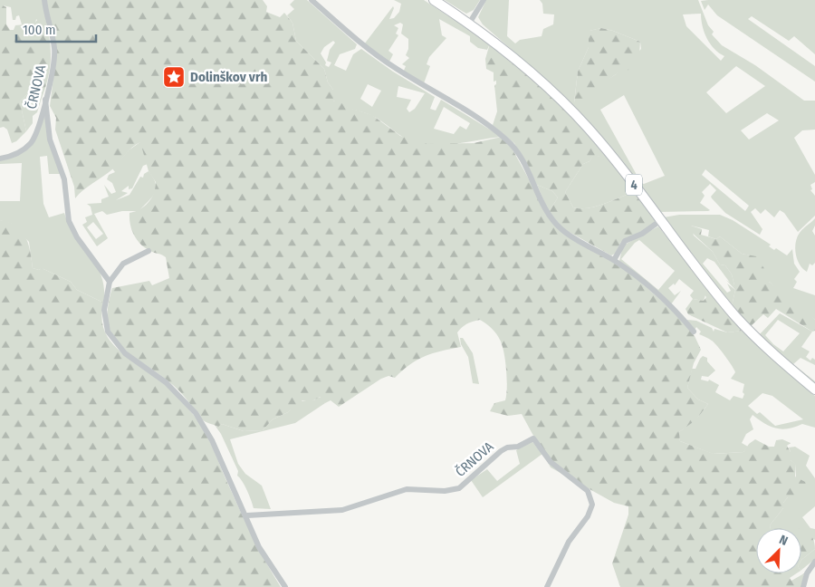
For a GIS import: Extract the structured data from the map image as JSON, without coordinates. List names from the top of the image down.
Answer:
{
  "streets": {
    "main road": ["4"],
    "street": ["ČRNOVA"]
  },
  "places": {
    "place": ["Dolinškov vrh"]
  },
  "scale_bar": "100 m",
  "north": "top right"
}
